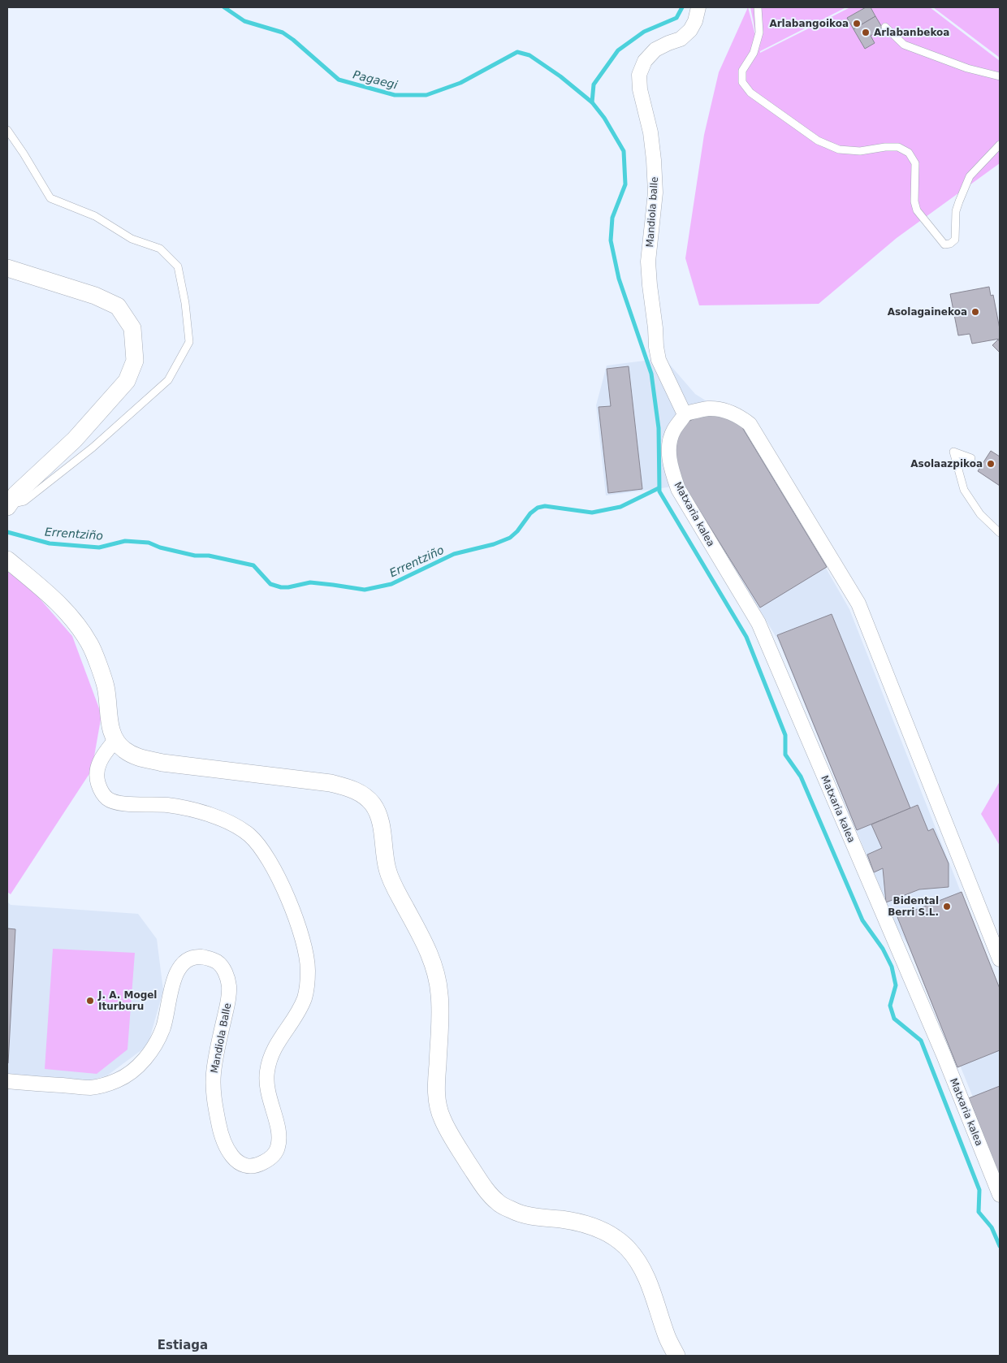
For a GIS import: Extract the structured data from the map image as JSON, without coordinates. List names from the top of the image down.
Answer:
{
  "streets": {
    "street": ["Mandiola balle", "Matxaria kalea", "Mandiola Balle"]
  },
  "crossings": [
    ["Mandiola balle", "Matxaria kalea"]
  ],
  "districts": ["Estiaga"],
  "water": ["Pagaegi", "Errentziño"],
  "places": [
    "Arlabangoikoa",
    "Arlabanbekoa",
    "Asolagainekoa",
    "Asolaazpikoa",
    "Bidental Berri S.L.",
    "J. A. Mogel Iturburu"
  ]
}
